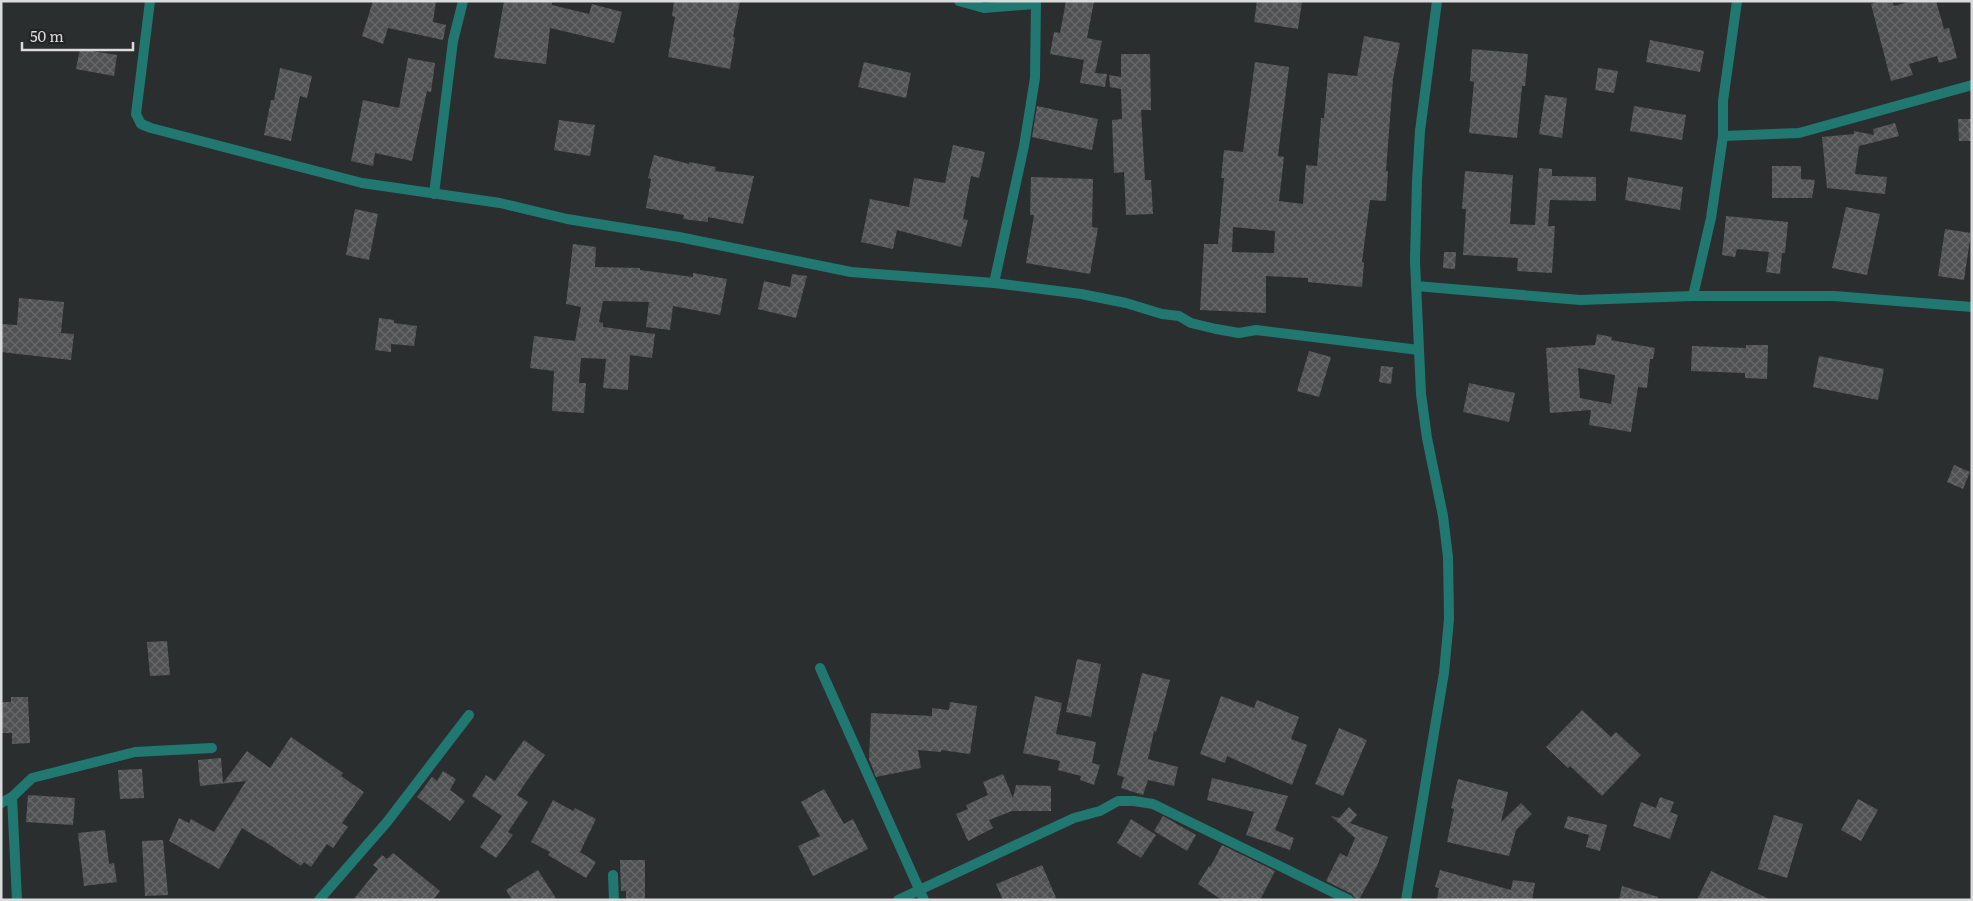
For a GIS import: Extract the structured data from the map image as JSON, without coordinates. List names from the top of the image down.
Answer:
{
  "scale_bar": "50 m"
}
